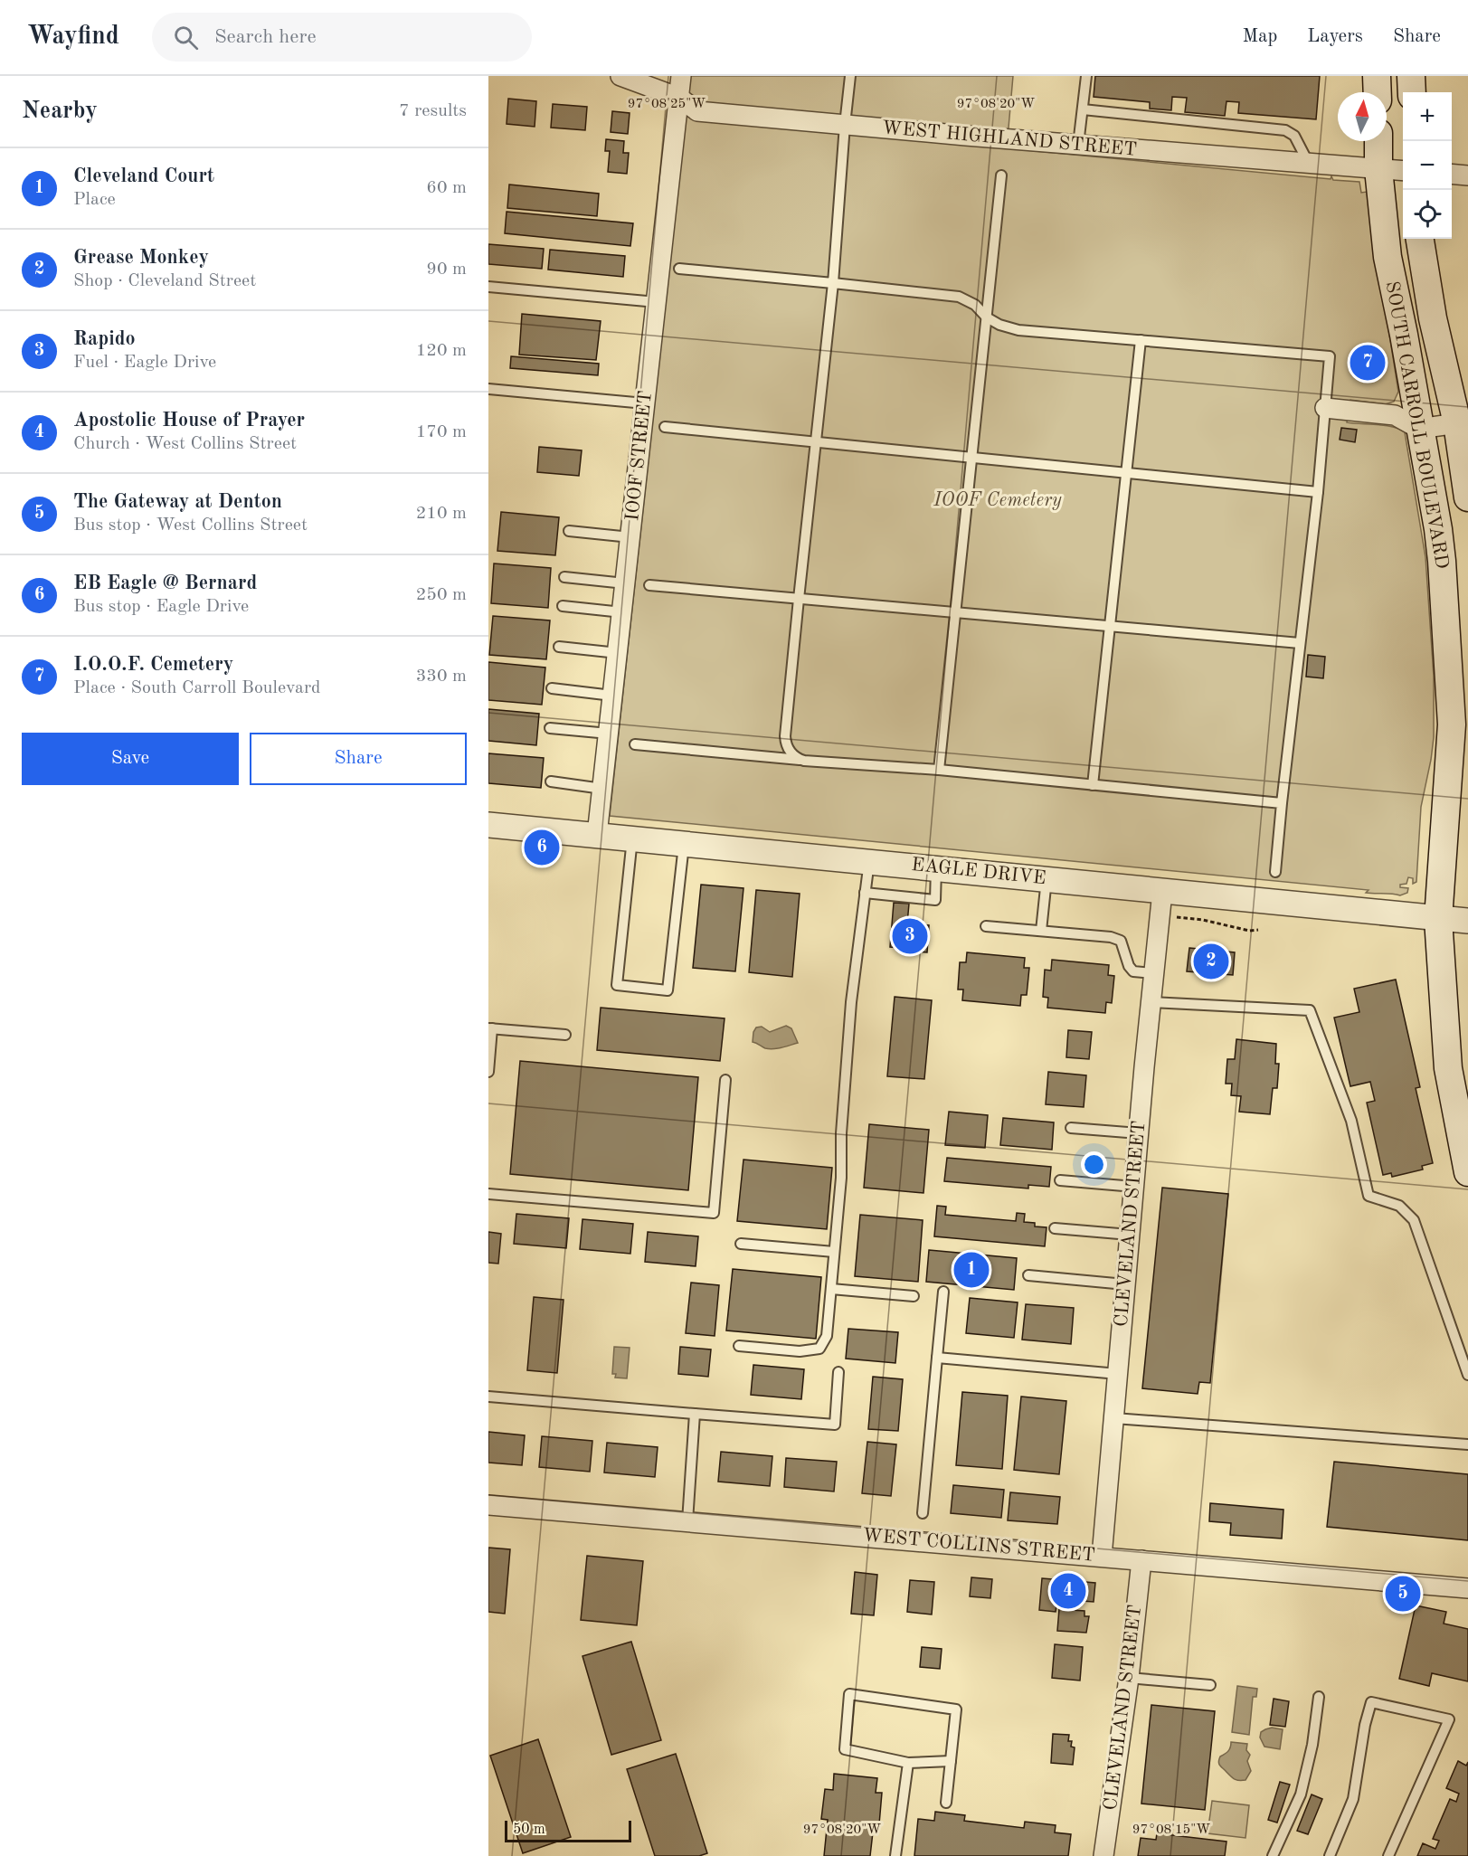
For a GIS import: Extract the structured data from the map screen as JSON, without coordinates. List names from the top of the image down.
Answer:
{
  "streets": {
    "main road": ["SOUTH CARROLL BOULEVARD"],
    "street": [
      "WEST HIGHLAND STREET",
      "IOOF STREET",
      "EAGLE DRIVE",
      "CLEVELAND STREET",
      "WEST COLLINS STREET"
    ]
  },
  "crossings": [
    ["WEST HIGHLAND STREET", "SOUTH CARROLL BOULEVARD"],
    ["WEST HIGHLAND STREET", "IOOF STREET"],
    ["SOUTH CARROLL BOULEVARD", "EAGLE DRIVE"],
    ["IOOF STREET", "EAGLE DRIVE"],
    ["EAGLE DRIVE", "CLEVELAND STREET"],
    ["CLEVELAND STREET", "WEST COLLINS STREET"]
  ],
  "parks": ["IOOF Cemetery"],
  "scale_bar": "50 m",
  "north": "top",
  "page": {
    "header": "Wayfind",
    "search": "Search here",
    "nav": ["Map", "Layers", "Share"],
    "heading": ["Nearby", "7 results"],
    "map_buttons": ["+", "−"],
    "list": [
      {
        "mark": "1",
        "name": "Cleveland Court",
        "note": "Place",
        "value": "60 m"
      },
      {
        "mark": "2",
        "name": "Grease Monkey",
        "note": "Shop · Cleveland Street",
        "value": "90 m"
      },
      {
        "mark": "3",
        "name": "Rapido",
        "note": "Fuel · Eagle Drive",
        "value": "120 m"
      },
      {
        "mark": "4",
        "name": "Apostolic House of Prayer",
        "note": "Church · West Collins Street",
        "value": "170 m"
      },
      {
        "mark": "5",
        "name": "The Gateway at Denton",
        "note": "Bus stop · West Collins Street",
        "value": "210 m"
      },
      {
        "mark": "6",
        "name": "EB Eagle @ Bernard",
        "note": "Bus stop · Eagle Drive",
        "value": "250 m"
      },
      {
        "mark": "7",
        "name": "I.O.O.F. Cemetery",
        "note": "Place · South Carroll Boulevard",
        "value": "330 m"
      }
    ],
    "pins": [
      "7",
      "6",
      "3",
      "2",
      "1",
      "4",
      "5"
    ],
    "buttons": ["Save", "Share"],
    "scale": "50 m"
  },
  "coordinates": ["97°08'25\"W", "97°08'20\"W", "97°08'15\"W"]
}
